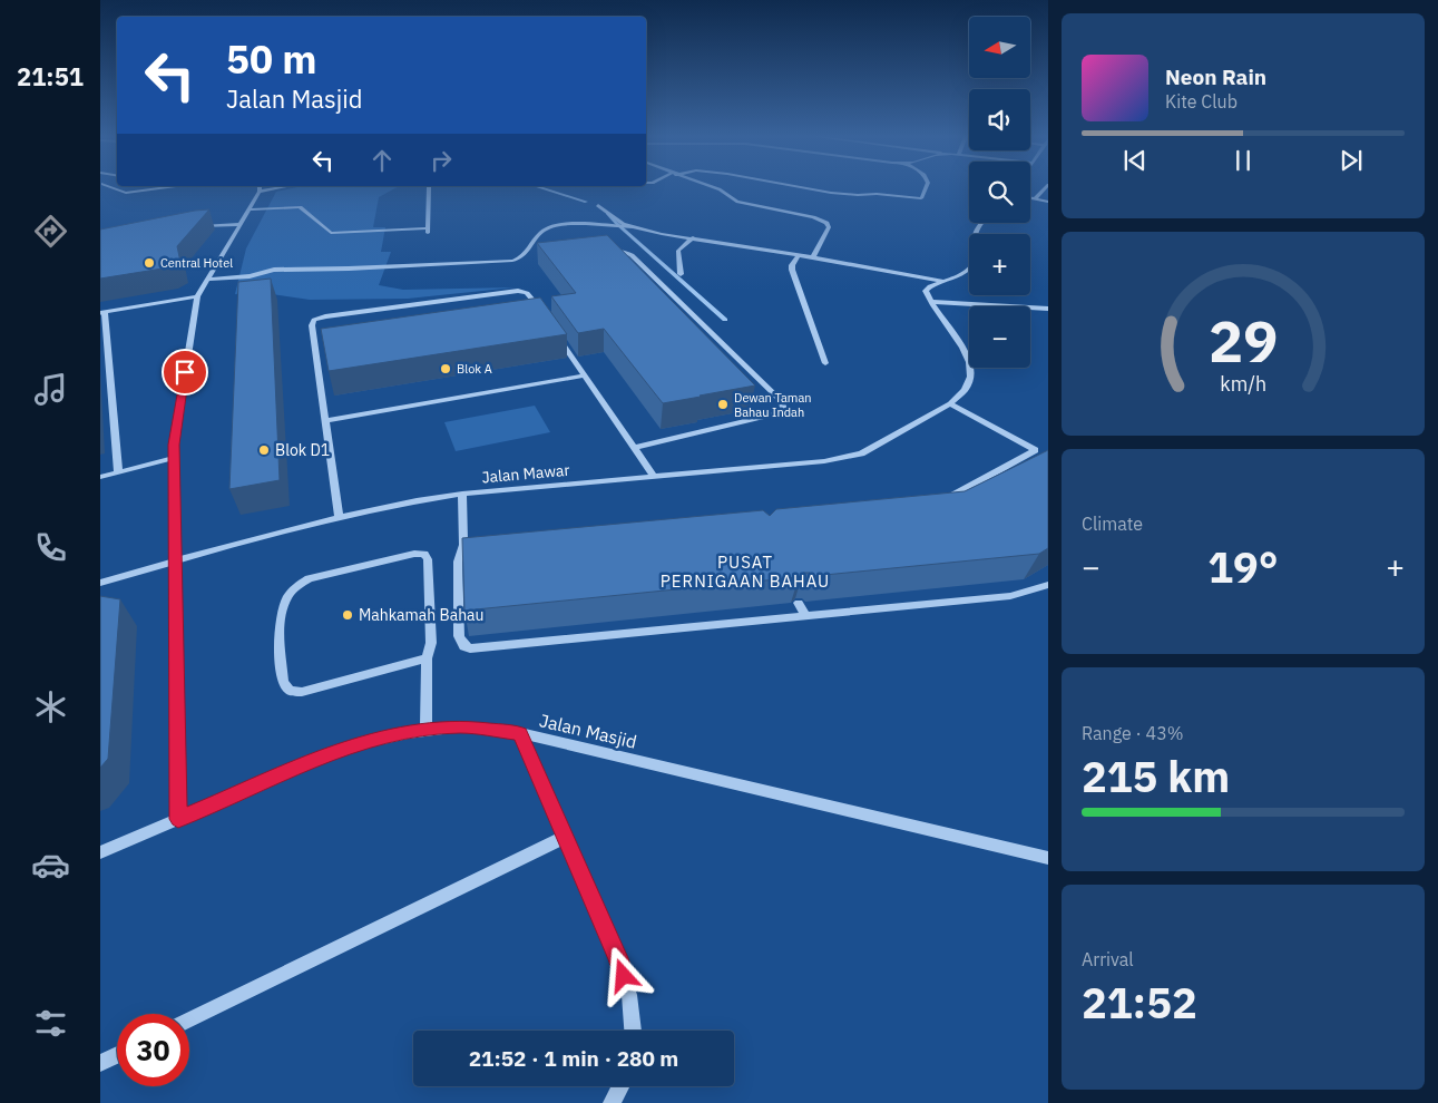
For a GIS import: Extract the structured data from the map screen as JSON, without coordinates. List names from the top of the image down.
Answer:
{
  "streets": {
    "street": ["Jalan Mawar", "Jalan Masjid"]
  },
  "districts": ["PUSAT PERNIGAAN BAHAU"],
  "places": [
    "Central Hotel",
    "Blok A",
    "Dewan Taman Bahau Indah",
    "Blok D1",
    "Mahkamah Bahau"
  ],
  "north": "left",
  "page": {
    "tabs": "21:51",
    "map_buttons": ["+", "−"],
    "turn": ["50 m", "Jalan Masjid"],
    "song": ["Neon Rain", "Kite Club"],
    "tile": [
      "Climate",
      ["Range · 43%", "215 km"],
      ["Arrival", "21:52"]
    ],
    "heat": ["−", "19°", "+"],
    "limit": "30",
    "trip": "21:52 · 1 min · 280 m",
    "gauge": ["29", "km/h"]
  }
}
